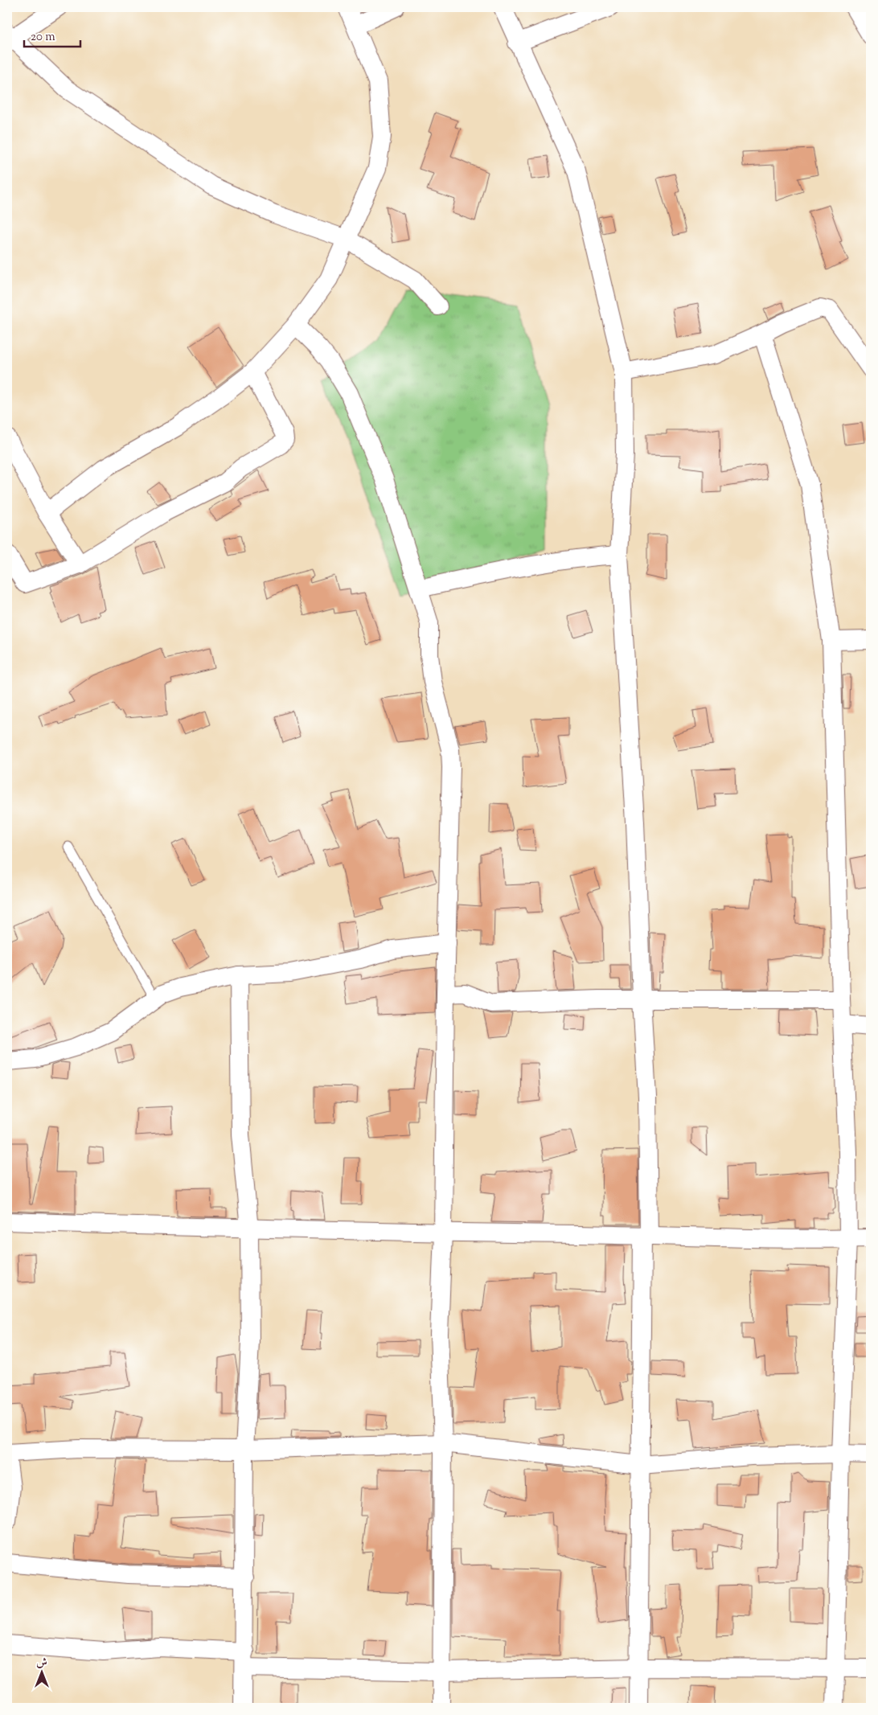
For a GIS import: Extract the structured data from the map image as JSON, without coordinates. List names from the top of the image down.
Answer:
{
  "scale_bar": "20 m",
  "north": "top"
}
